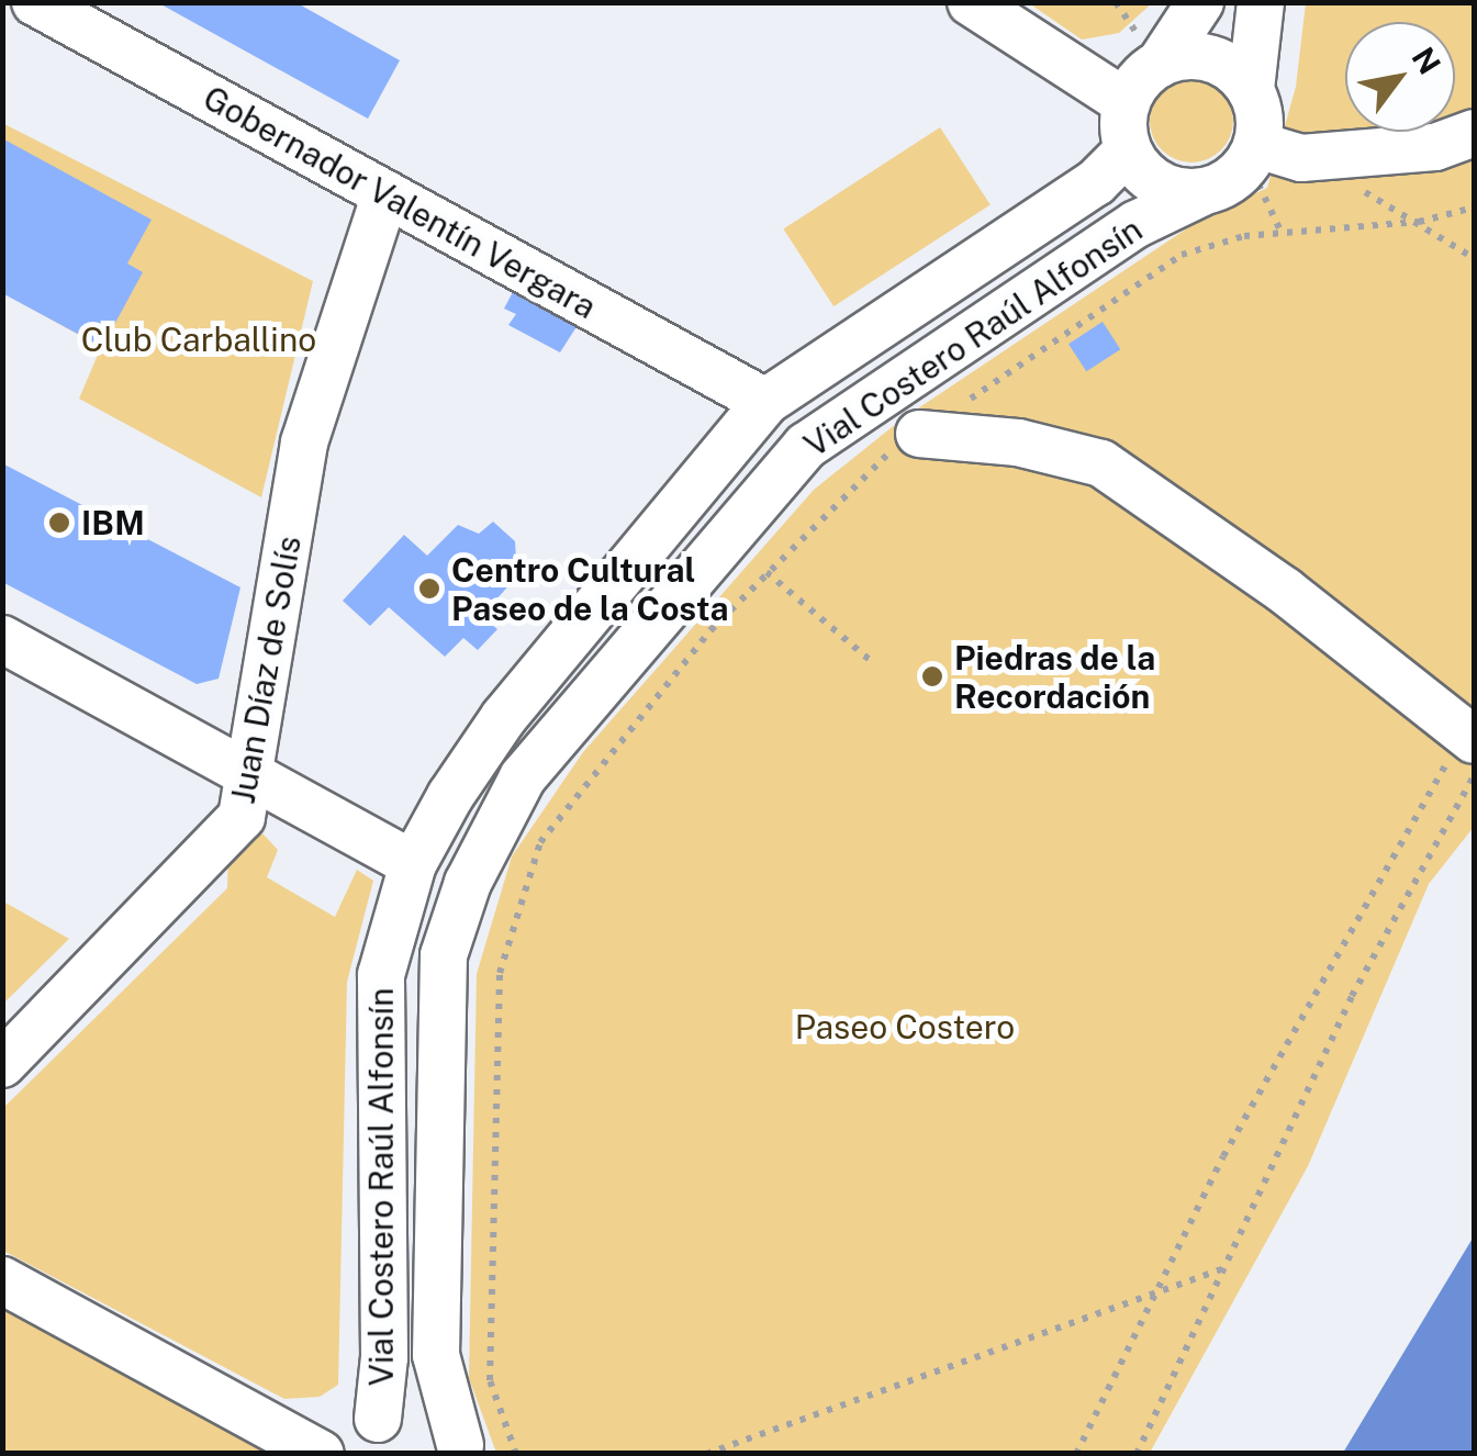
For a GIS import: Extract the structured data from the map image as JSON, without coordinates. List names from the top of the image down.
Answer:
{
  "streets": {
    "street": ["Gobernador Valentín Vergara", "Vial Costero Raúl Alfonsín", "Juan Díaz de Solís"]
  },
  "crossings": [
    ["Gobernador Valentín Vergara", "Vial Costero Raúl Alfonsín"],
    ["Gobernador Valentín Vergara", "Juan Díaz de Solís"]
  ],
  "parks": ["Club Carballino", "Paseo Costero"],
  "places": ["IBM", "Centro Cultural Paseo de la Costa", "Piedras de la Recordación"],
  "north": "top right"
}
